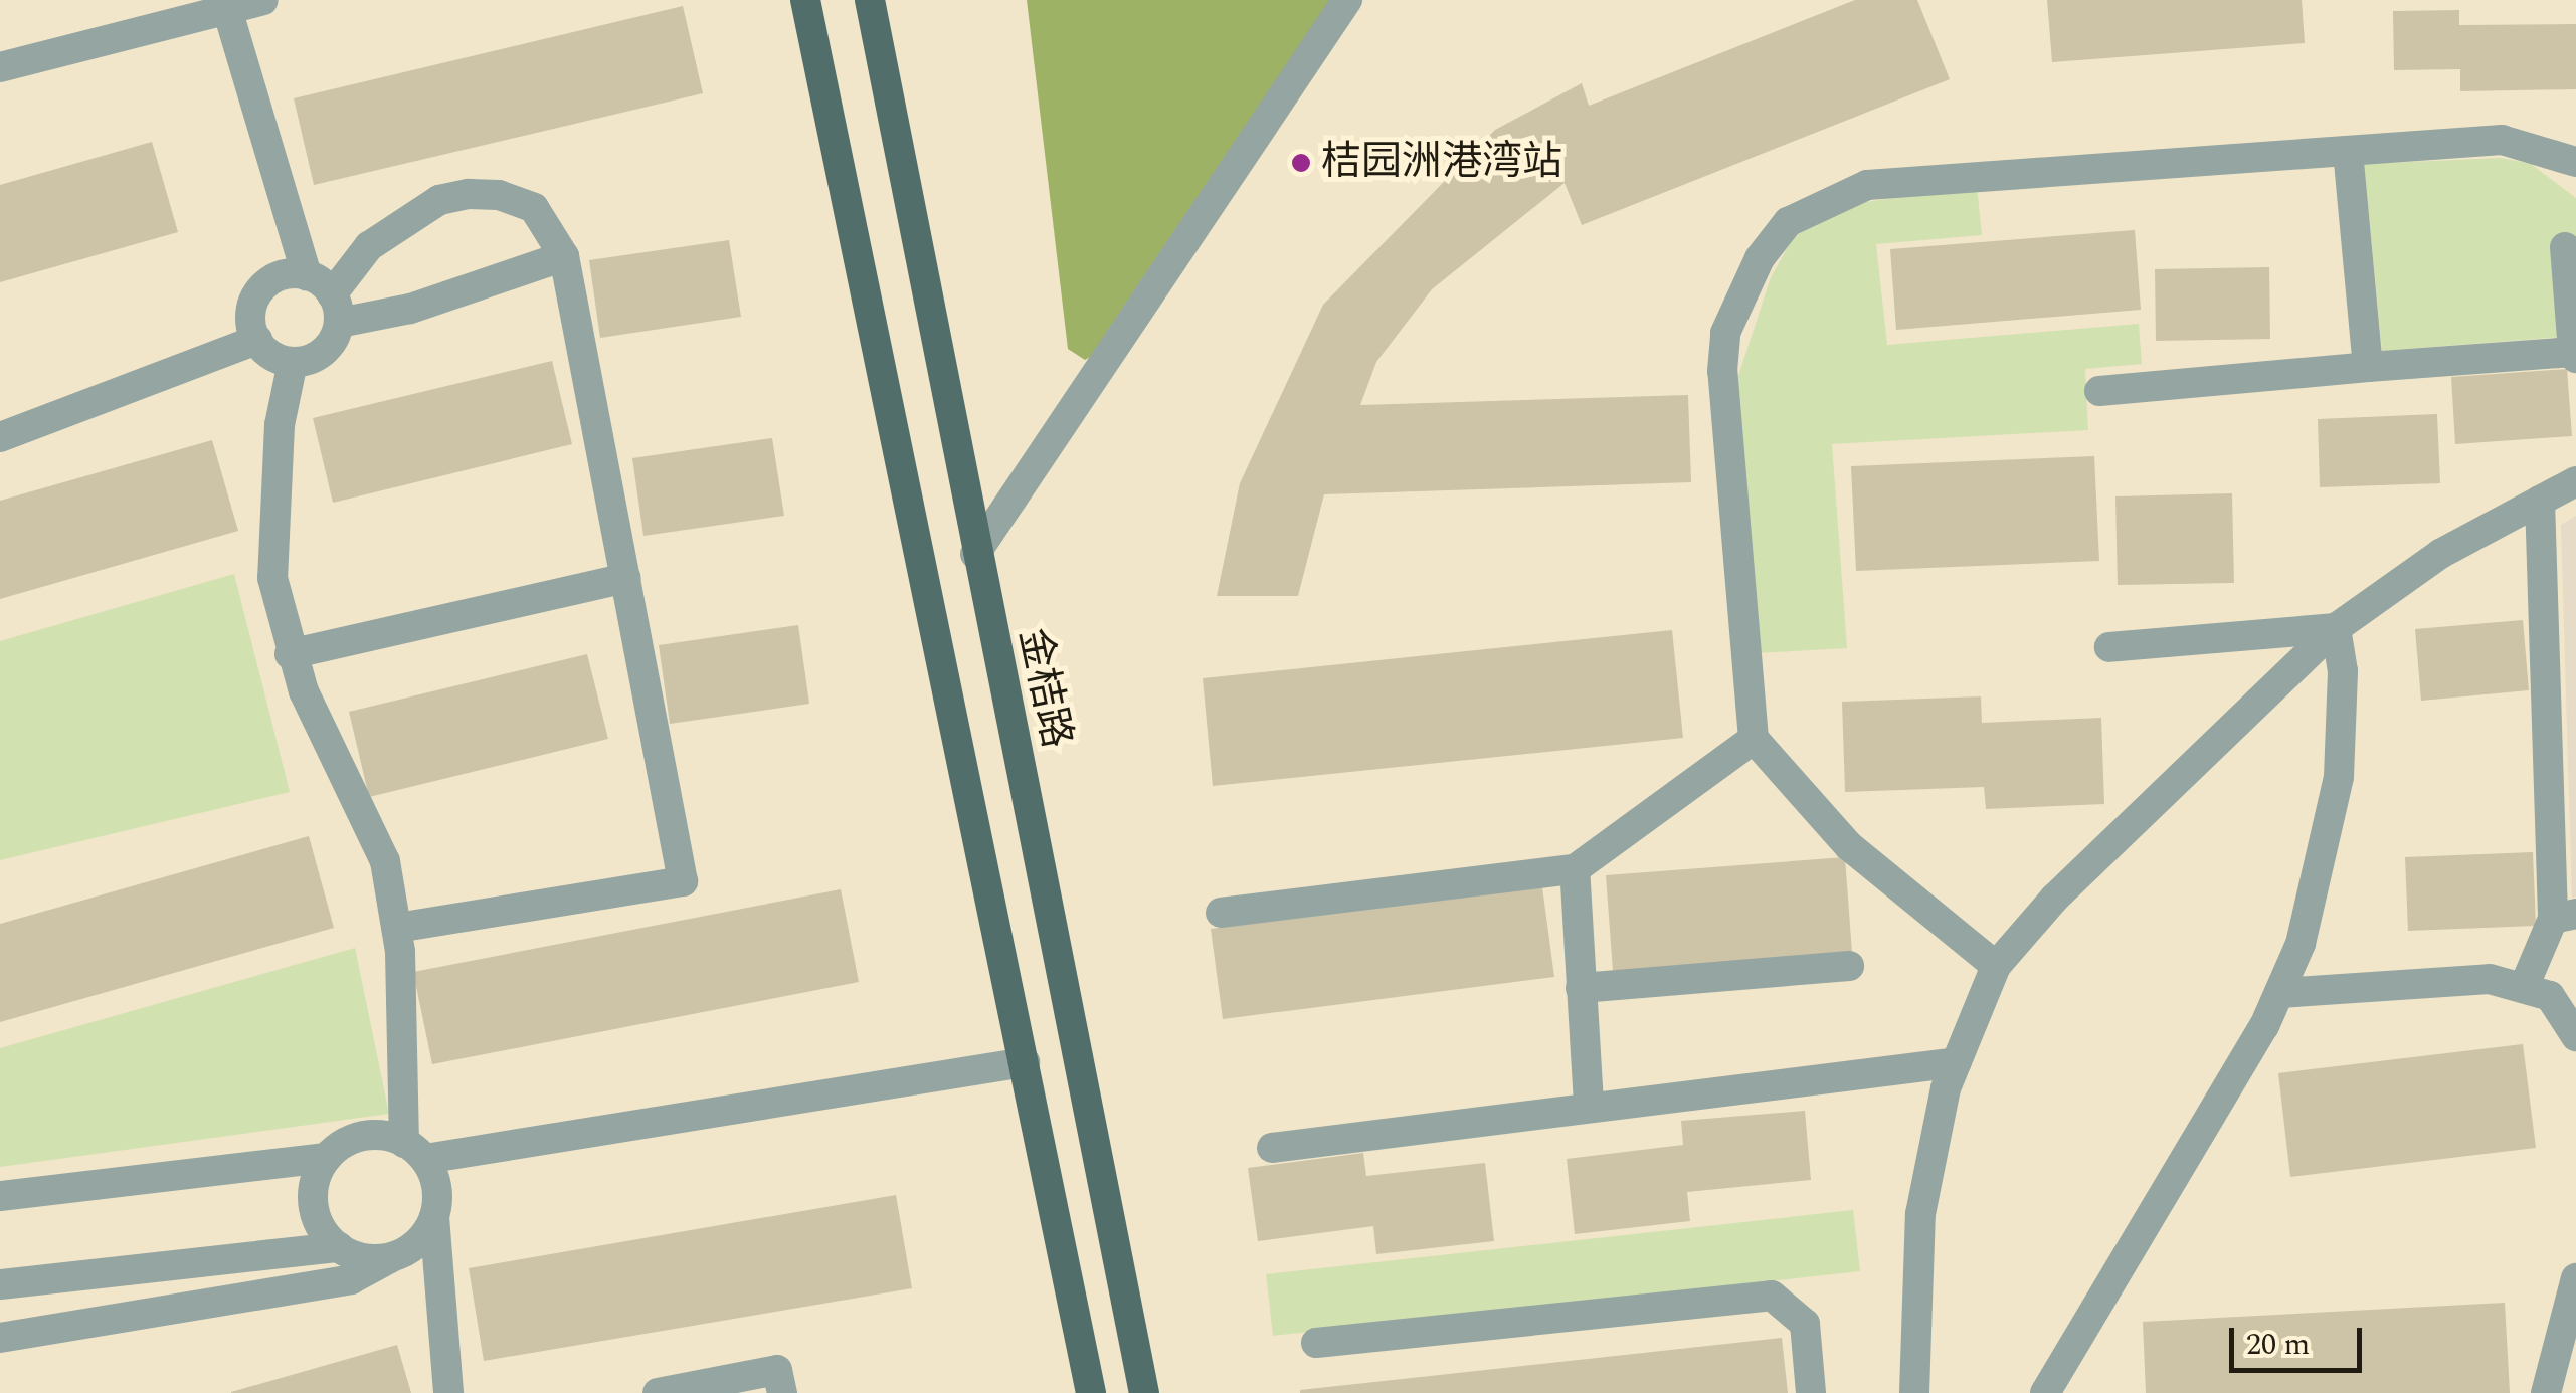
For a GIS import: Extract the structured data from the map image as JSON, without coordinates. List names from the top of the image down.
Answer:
{
  "streets": {
    "main road": ["金桔路"]
  },
  "places": ["桔园洲港湾站"],
  "scale_bar": "20 m"
}
